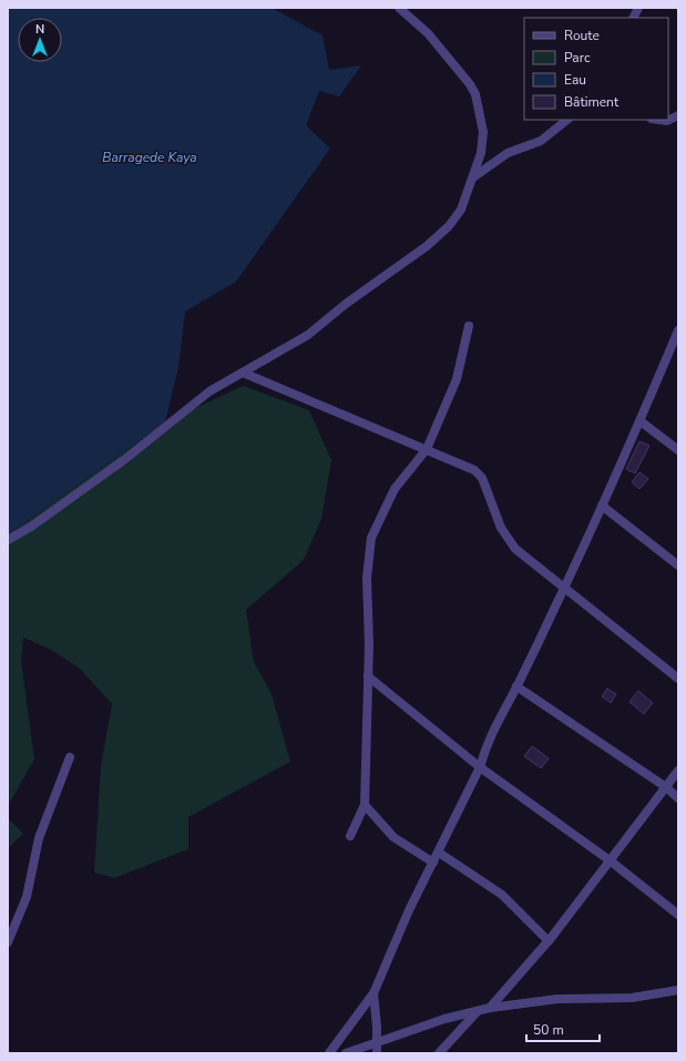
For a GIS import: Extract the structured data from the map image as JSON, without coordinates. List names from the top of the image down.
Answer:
{
  "water": ["Barragede Kaya"],
  "legend": [
    "Route",
    "Parc",
    "Eau",
    "Bâtiment"
  ],
  "scale_bar": "50 m",
  "north": "top"
}
